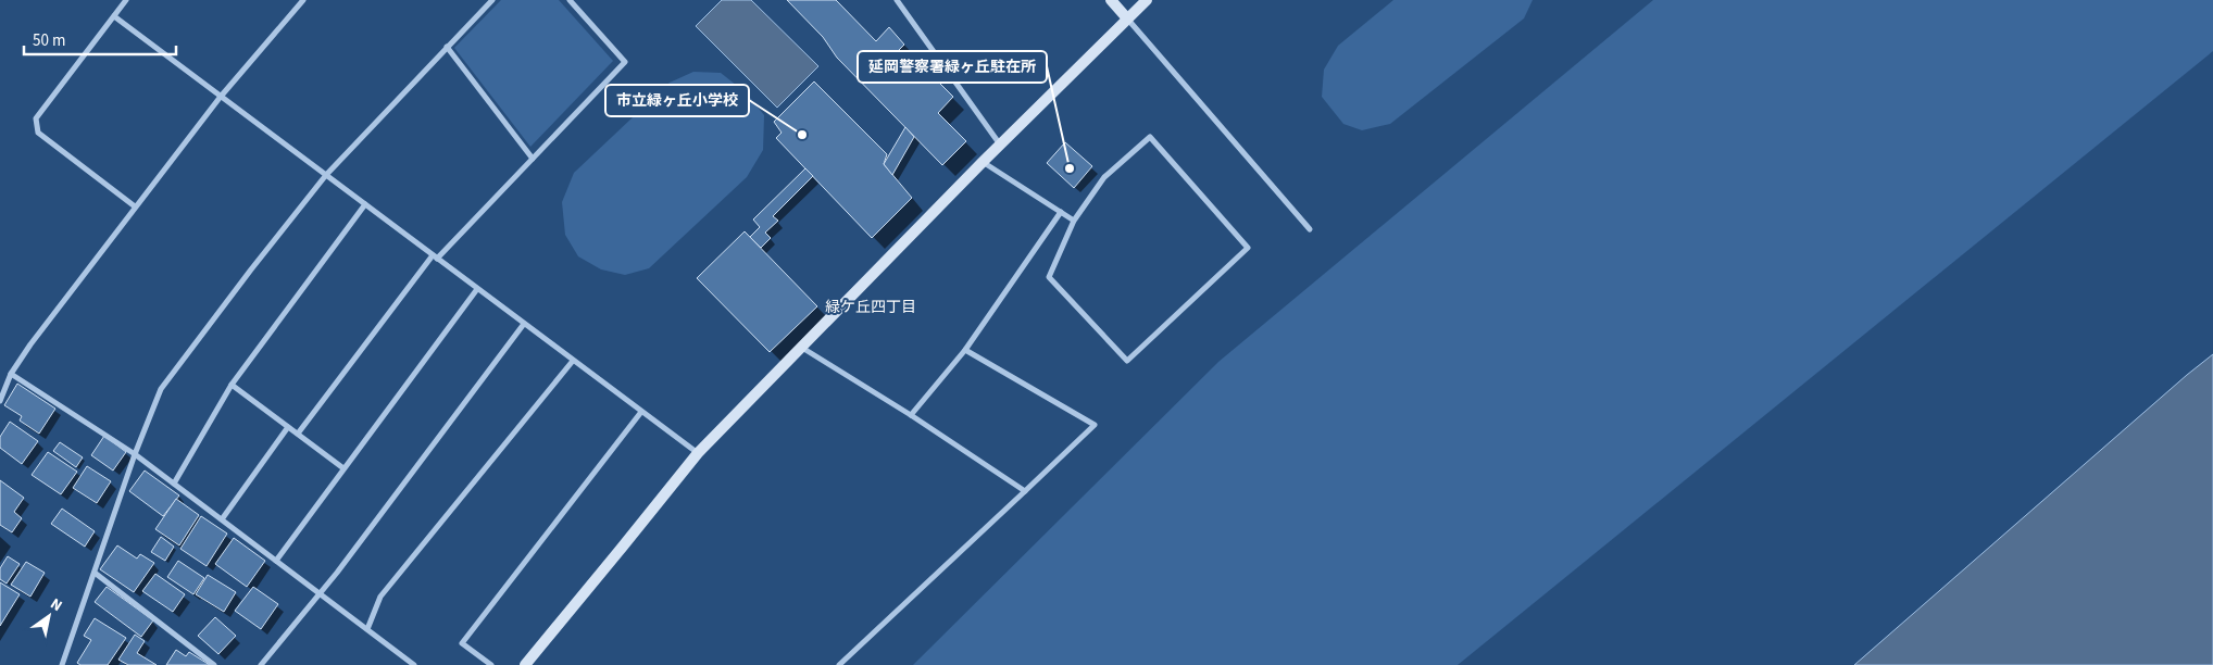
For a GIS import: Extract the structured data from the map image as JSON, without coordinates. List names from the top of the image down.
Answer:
{
  "districts": ["緑ケ丘四丁目"],
  "places": ["市立緑ヶ丘小学校", "延岡警察署緑ヶ丘駐在所"],
  "scale_bar": "50 m",
  "north": "top right"
}
